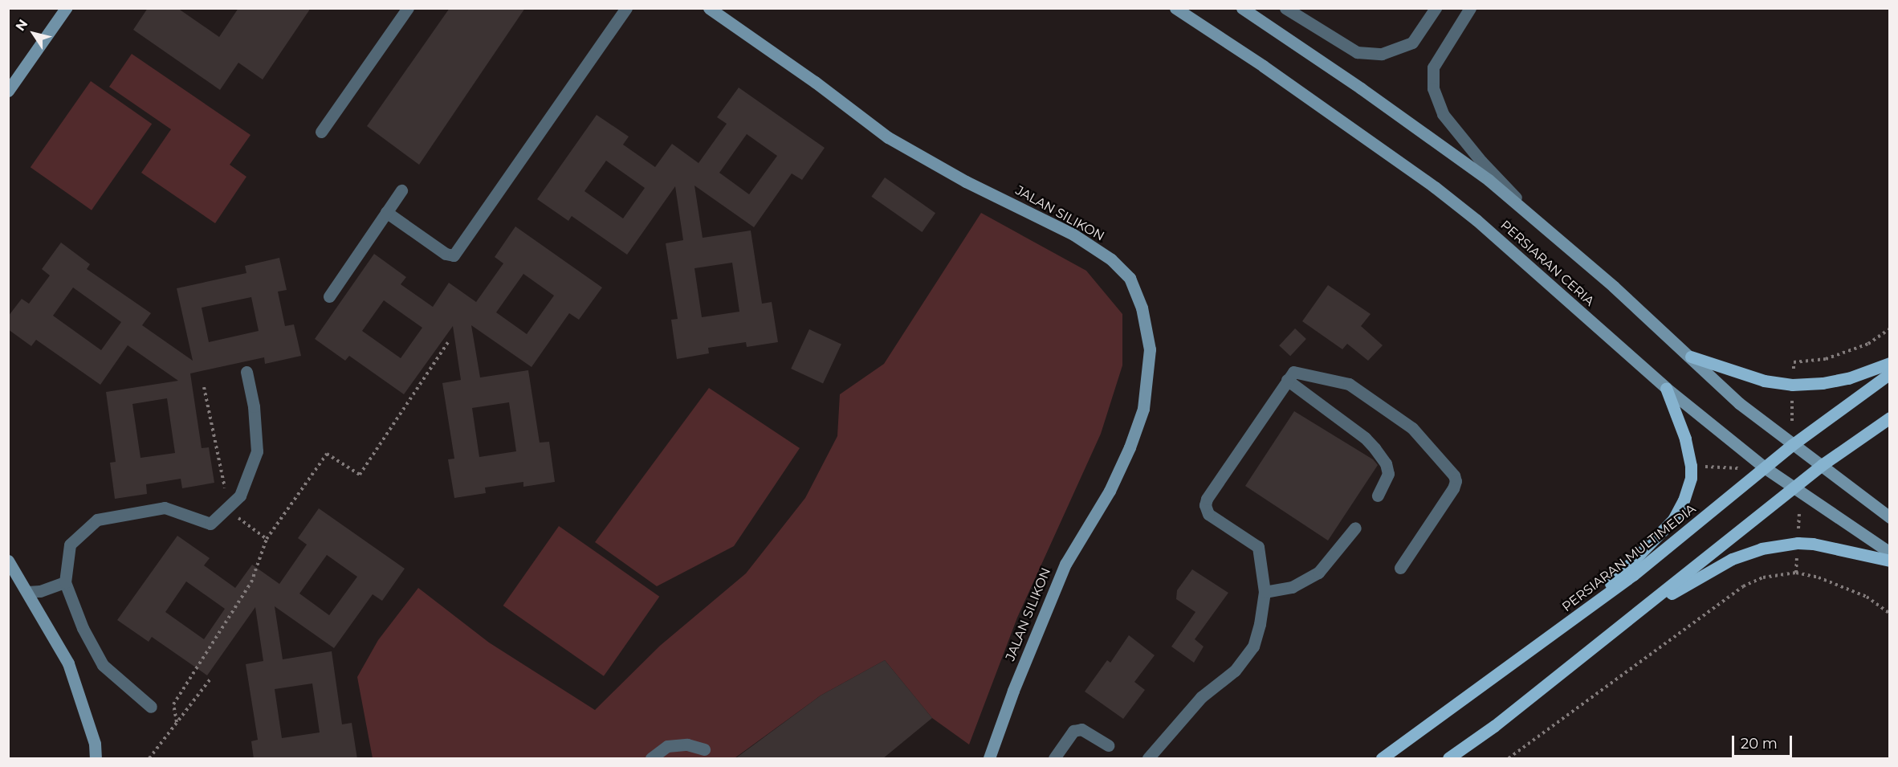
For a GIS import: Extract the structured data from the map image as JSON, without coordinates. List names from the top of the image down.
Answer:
{
  "streets": {
    "main road": ["PERSIARAN MULTIMEDIA"],
    "street": ["JALAN SILIKON", "PERSIARAN CERIA"]
  },
  "crossings": [
    ["PERSIARAN CERIA", "PERSIARAN MULTIMEDIA"]
  ],
  "scale_bar": "20 m",
  "north": "top left"
}
